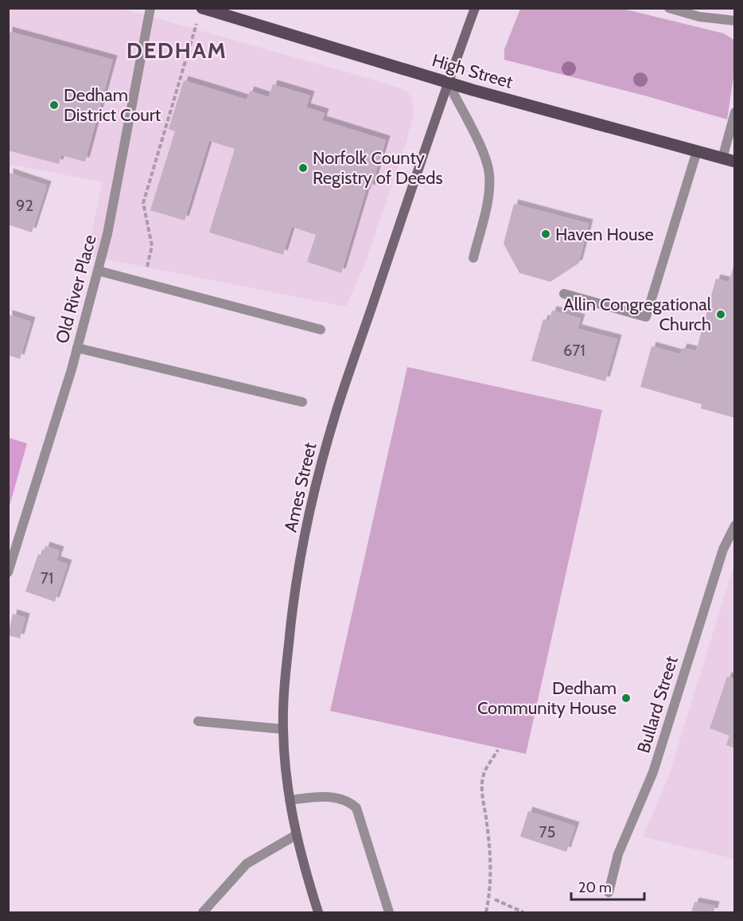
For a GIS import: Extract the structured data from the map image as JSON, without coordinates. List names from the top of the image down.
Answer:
{
  "streets": {
    "main road": ["High Street"],
    "street": ["Old River Place", "Ames Street", "Bullard Street"]
  },
  "crossings": [
    ["High Street", "Ames Street"]
  ],
  "districts": ["DEDHAM"],
  "places": [
    "Dedham District Court",
    "Norfolk County Registry of Deeds",
    "Haven House",
    "Allin Congregational Church",
    "Dedham Community House"
  ],
  "house_numbers": [
    "92",
    "671",
    "71",
    "75"
  ],
  "scale_bar": "20 m"
}
